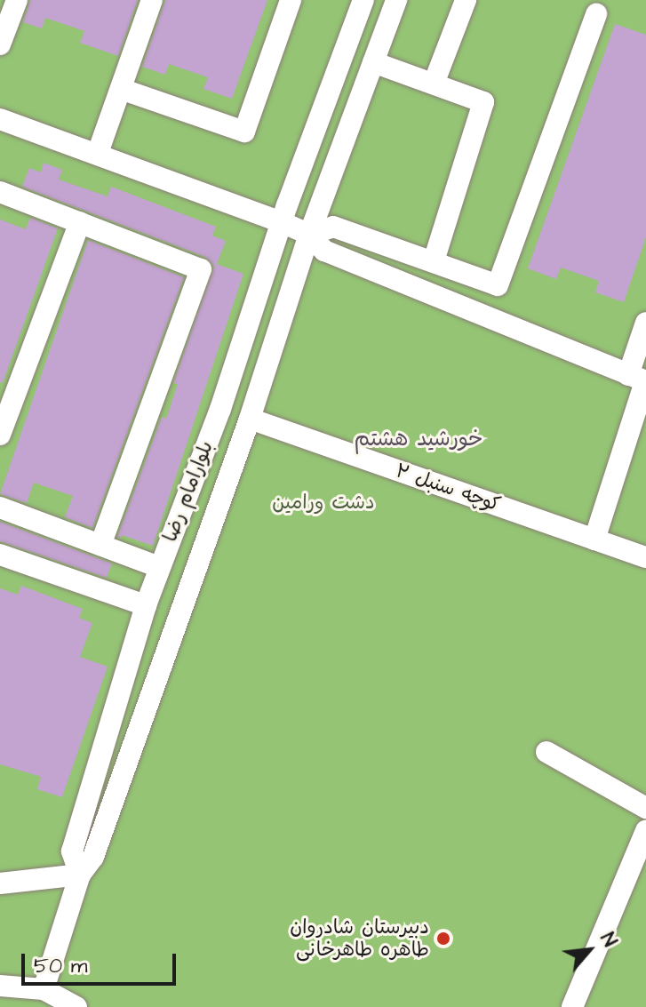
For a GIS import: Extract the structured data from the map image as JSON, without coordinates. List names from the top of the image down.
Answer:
{
  "streets": {
    "street": ["کوچه سنبل ۲", "بلوارامام رضا"]
  },
  "districts": ["خورشید هشتم"],
  "parks": ["دشت ورامین"],
  "places": ["دبیرستان شادروان طاهره طاهرخانی"],
  "scale_bar": "50 m",
  "north": "top right"
}
